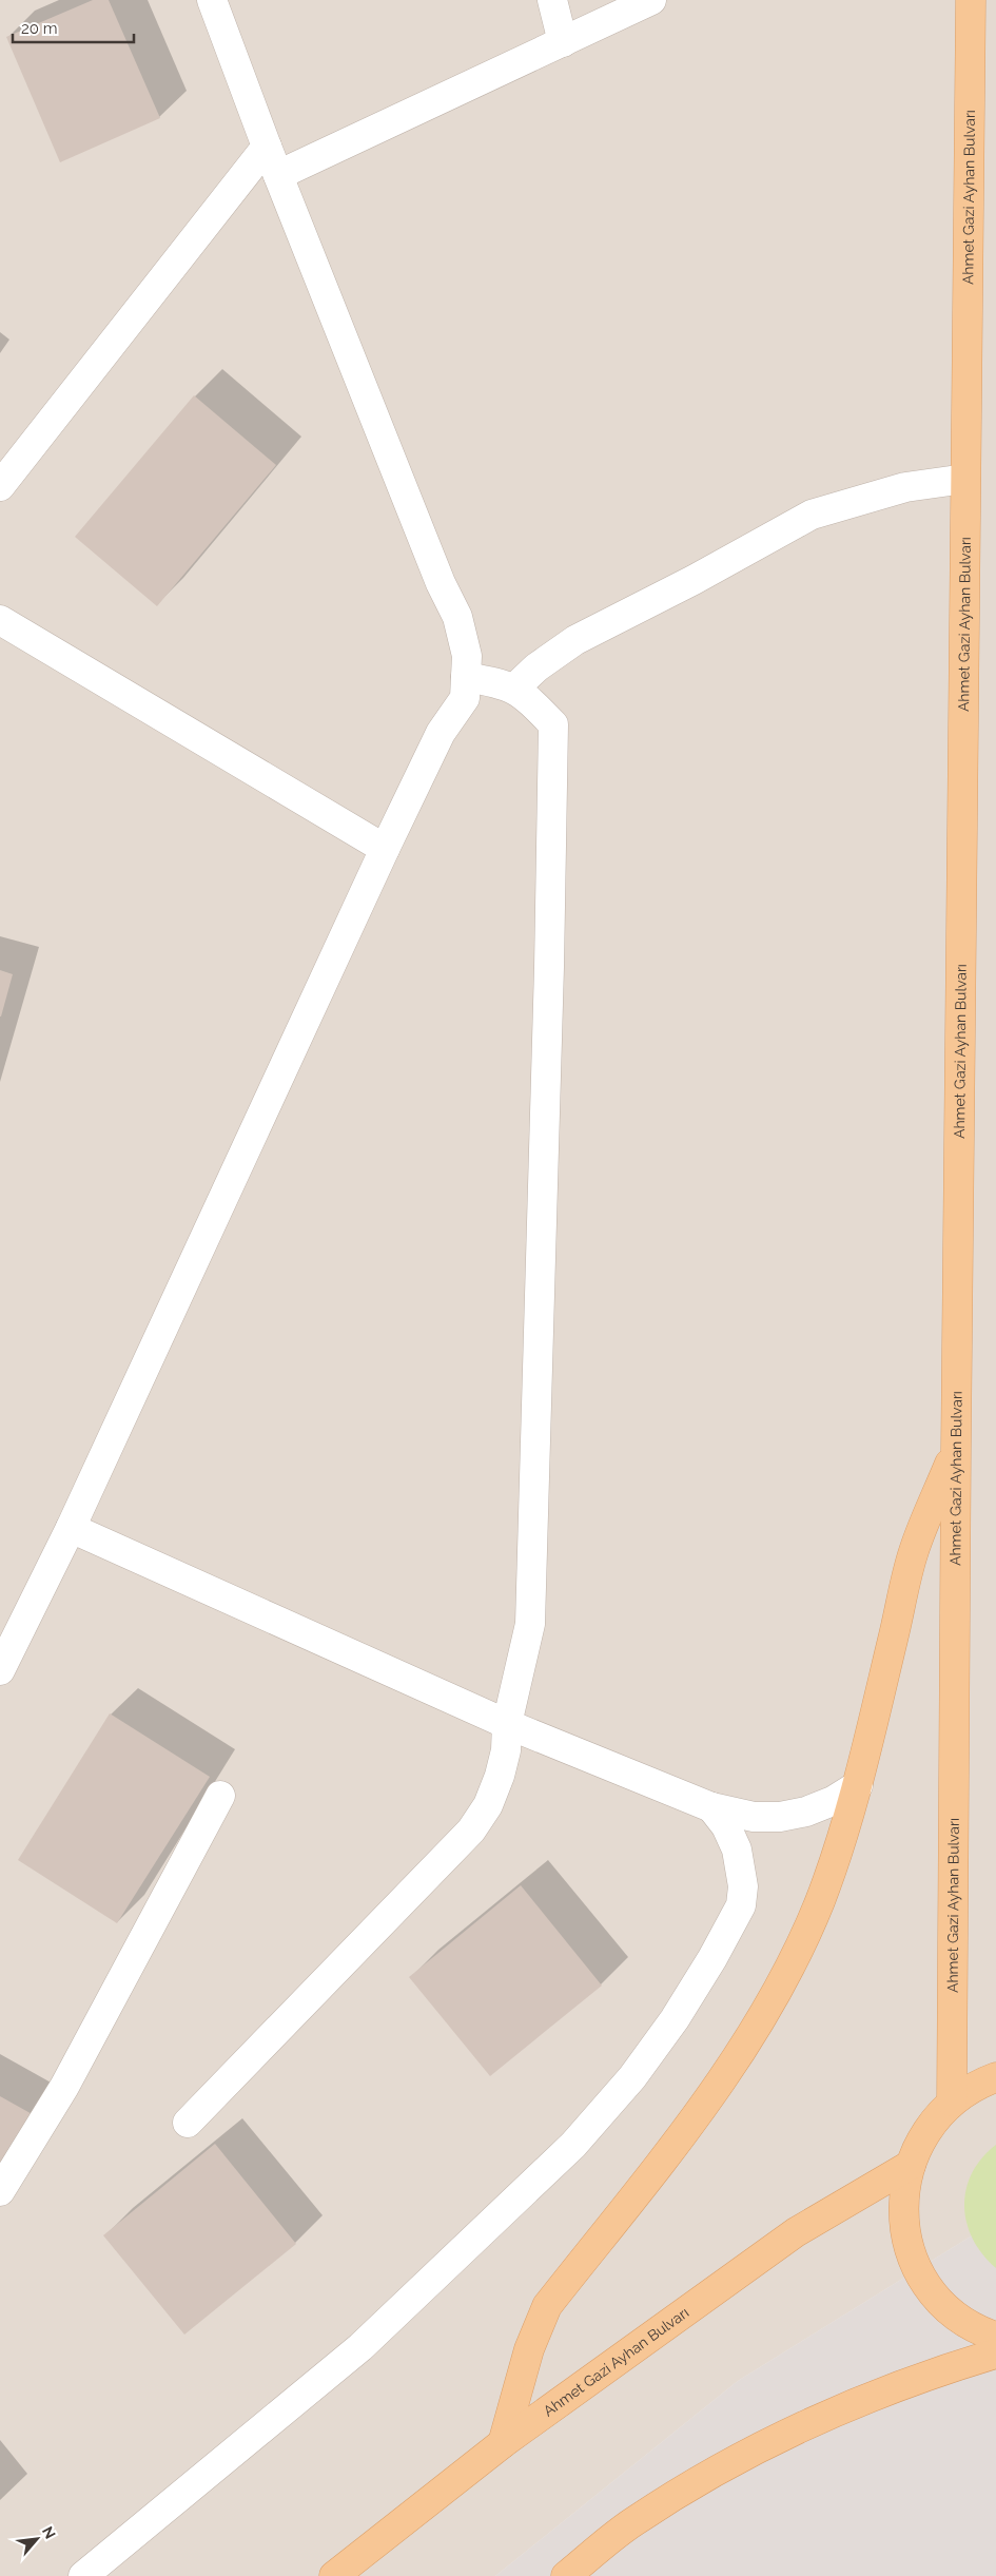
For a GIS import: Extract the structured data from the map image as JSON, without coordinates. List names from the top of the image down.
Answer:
{
  "streets": {
    "main road": ["Ahmet Gazi Ayhan Bulvarı"]
  },
  "scale_bar": "20 m",
  "north": "top right"
}
